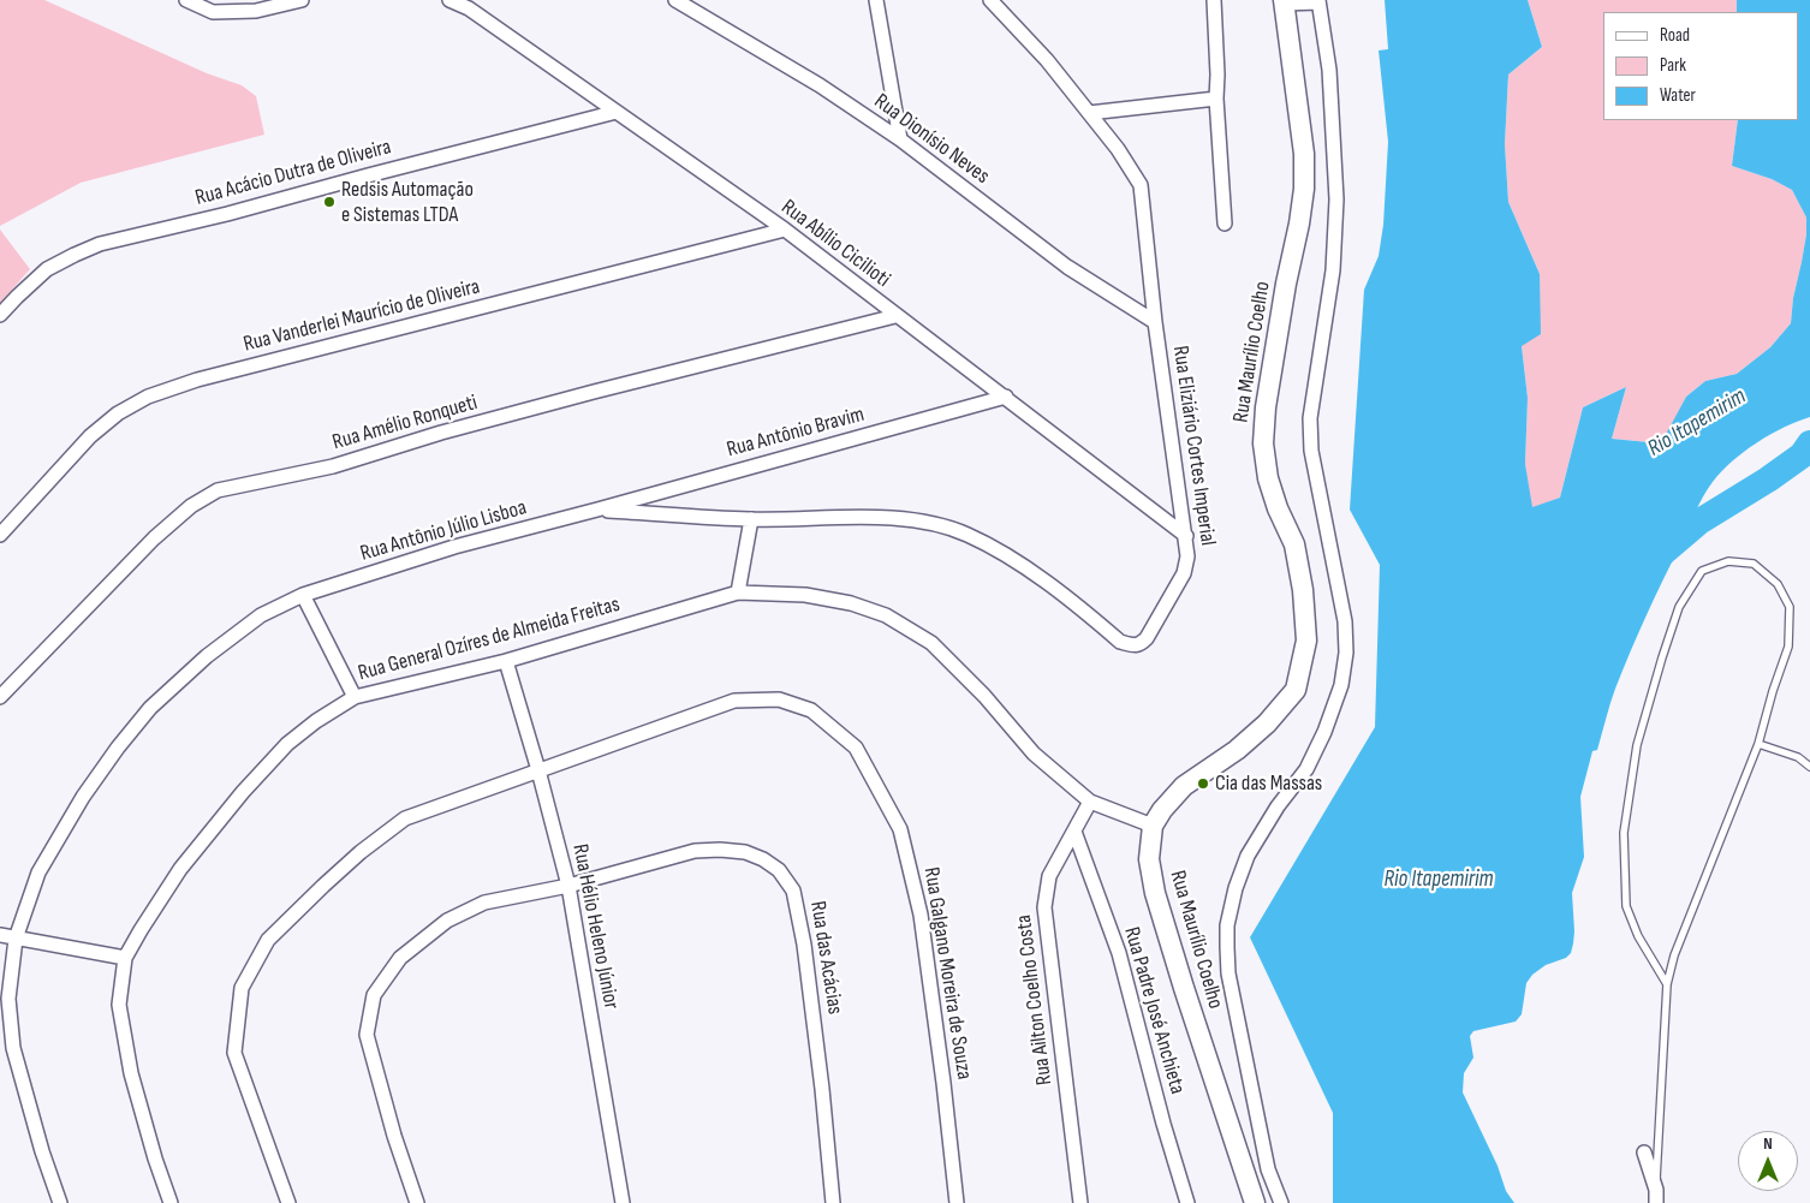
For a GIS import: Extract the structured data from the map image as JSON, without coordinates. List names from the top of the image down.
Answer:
{
  "streets": {
    "main road": ["Rua Maurílio Coelho"],
    "street": [
      "Rua Dionísio Neves",
      "Rua Acácio Dutra de Oliveira",
      "Rua Abílio Cicilioti",
      "Rua Vanderlei Maurício de Oliveira",
      "Rua Amélio Ronqueti",
      "Rua Antônio Bravim",
      "Rua Eliziário Cortes Imperial",
      "Rua Antônio Júlio Lisboa",
      "Rua General Ozíres de Almeida Freitas",
      "Rua Hélio Heleno Júnior",
      "Rua das Acácias",
      "Rua Galgano Moreira de Souza",
      "Rua Ailton Coelho Costa",
      "Rua Padre José Anchieta"
    ]
  },
  "crossings": [
    ["Rua Dionísio Neves", "Rua Eliziário Cortes Imperial"],
    ["Rua Acácio Dutra de Oliveira", "Rua Abílio Cicilioti"],
    ["Rua Abílio Cicilioti", "Rua Vanderlei Maurício de Oliveira"],
    ["Rua Abílio Cicilioti", "Rua Amélio Ronqueti"],
    ["Rua Abílio Cicilioti", "Rua Antônio Bravim"],
    ["Rua Abílio Cicilioti", "Rua Eliziário Cortes Imperial"],
    ["Rua Maurílio Coelho", "Rua General Ozíres de Almeida Freitas"],
    ["Rua Antônio Bravim", "Rua Eliziário Cortes Imperial"],
    ["Rua Antônio Bravim", "Rua Antônio Júlio Lisboa"],
    ["Rua Eliziário Cortes Imperial", "Rua Antônio Júlio Lisboa"],
    ["Rua General Ozíres de Almeida Freitas", "Rua Hélio Heleno Júnior"],
    ["Rua General Ozíres de Almeida Freitas", "Rua Ailton Coelho Costa"],
    ["Rua Hélio Heleno Júnior", "Rua das Acácias"],
    ["Rua Hélio Heleno Júnior", "Rua Galgano Moreira de Souza"],
    ["Rua Ailton Coelho Costa", "Rua Padre José Anchieta"]
  ],
  "water": ["Rio Itapemirim"],
  "places": ["Redsis Automação e Sistemas LTDA", "Cia das Massas"],
  "legend": ["Road", "Park", "Water"],
  "north": "top"
}
